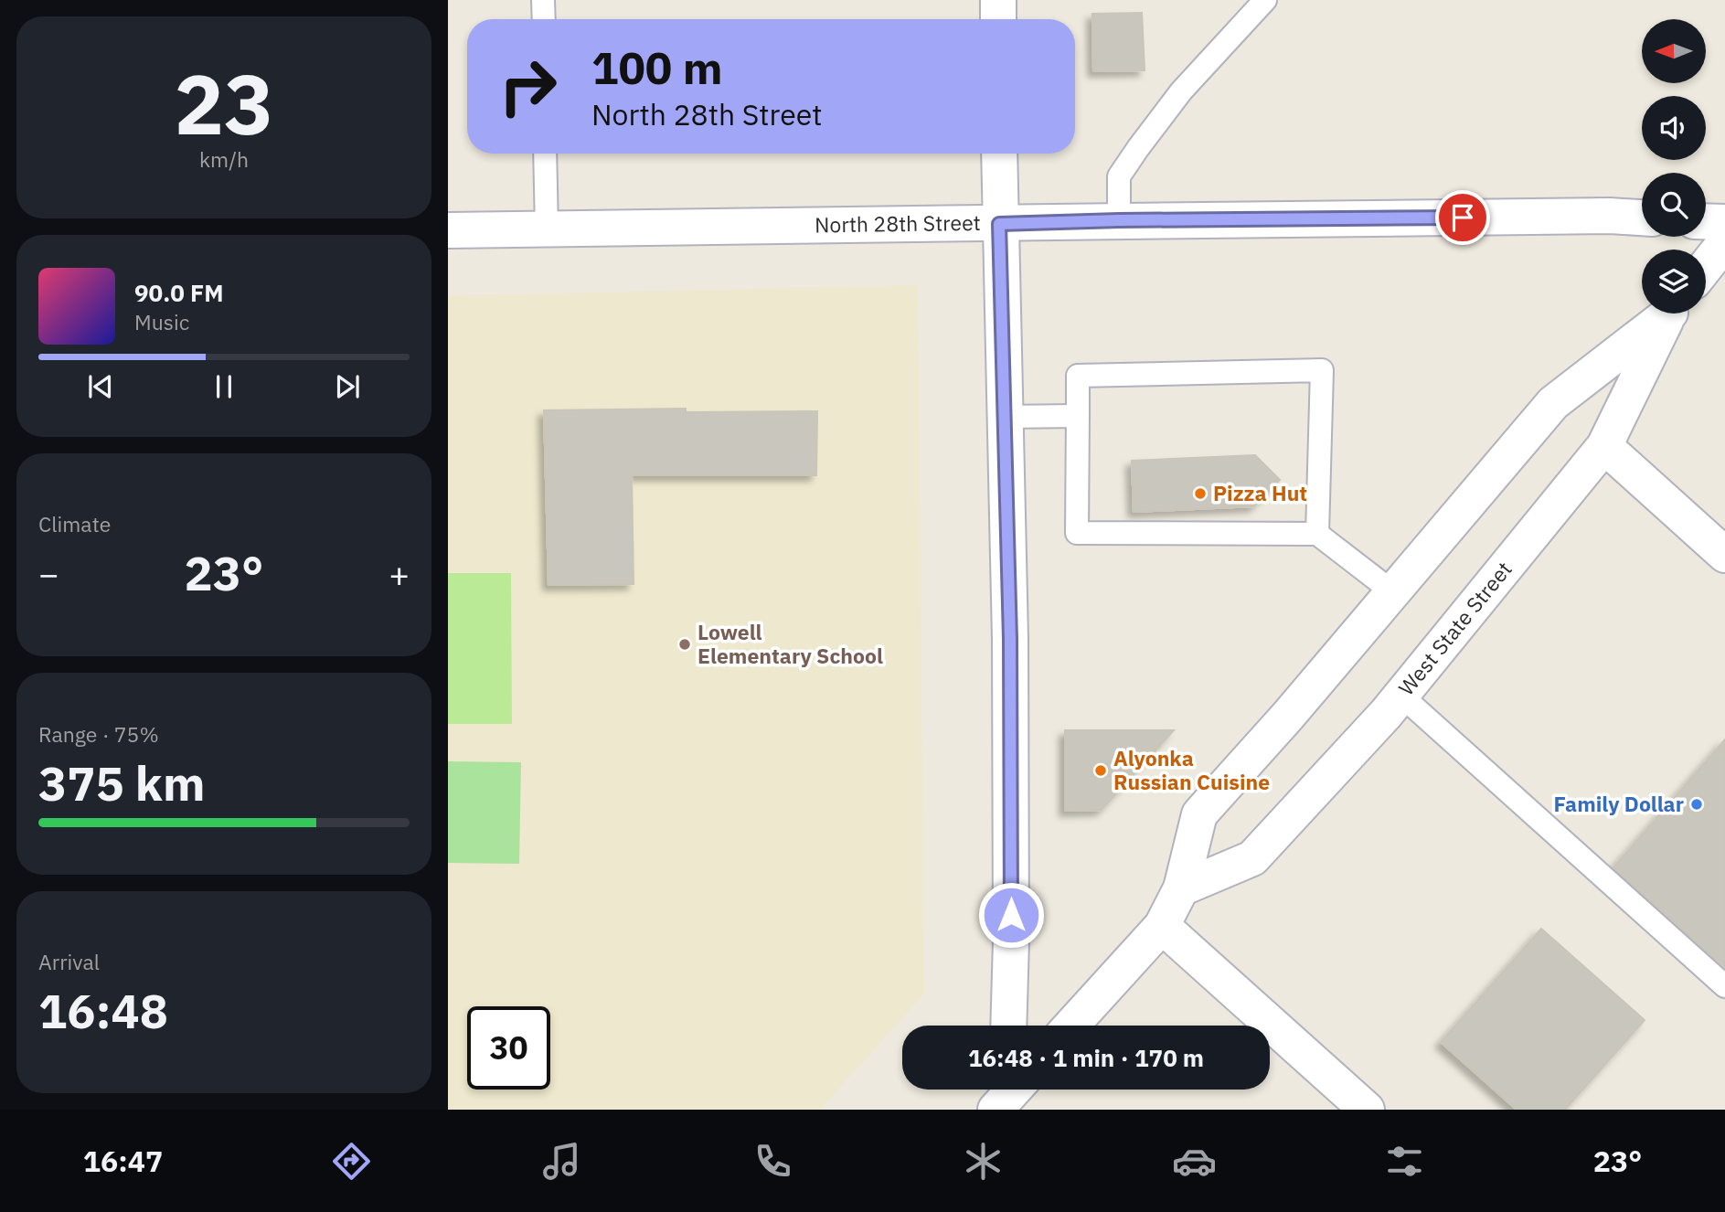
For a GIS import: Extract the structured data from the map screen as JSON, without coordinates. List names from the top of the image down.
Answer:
{
  "streets": {
    "street": ["North 28th Street", "West State Street"]
  },
  "places": [
    "Pizza Hut",
    "Lowell Elementary School",
    "Alyonka Russian Cuisine",
    "Family Dollar"
  ],
  "north": "left",
  "page": {
    "tile": [
      ["23", "km/h"],
      "Climate",
      ["Range · 75%", "375 km"],
      ["Arrival", "16:48"]
    ],
    "turn": ["100 m", "North 28th Street"],
    "song": ["90.0 FM", "Music"],
    "heat": ["−", "23°", "+"],
    "limit": "30",
    "trip": "16:48 · 1 min · 170 m",
    "tabs": ["16:47", "23°"]
  }
}
